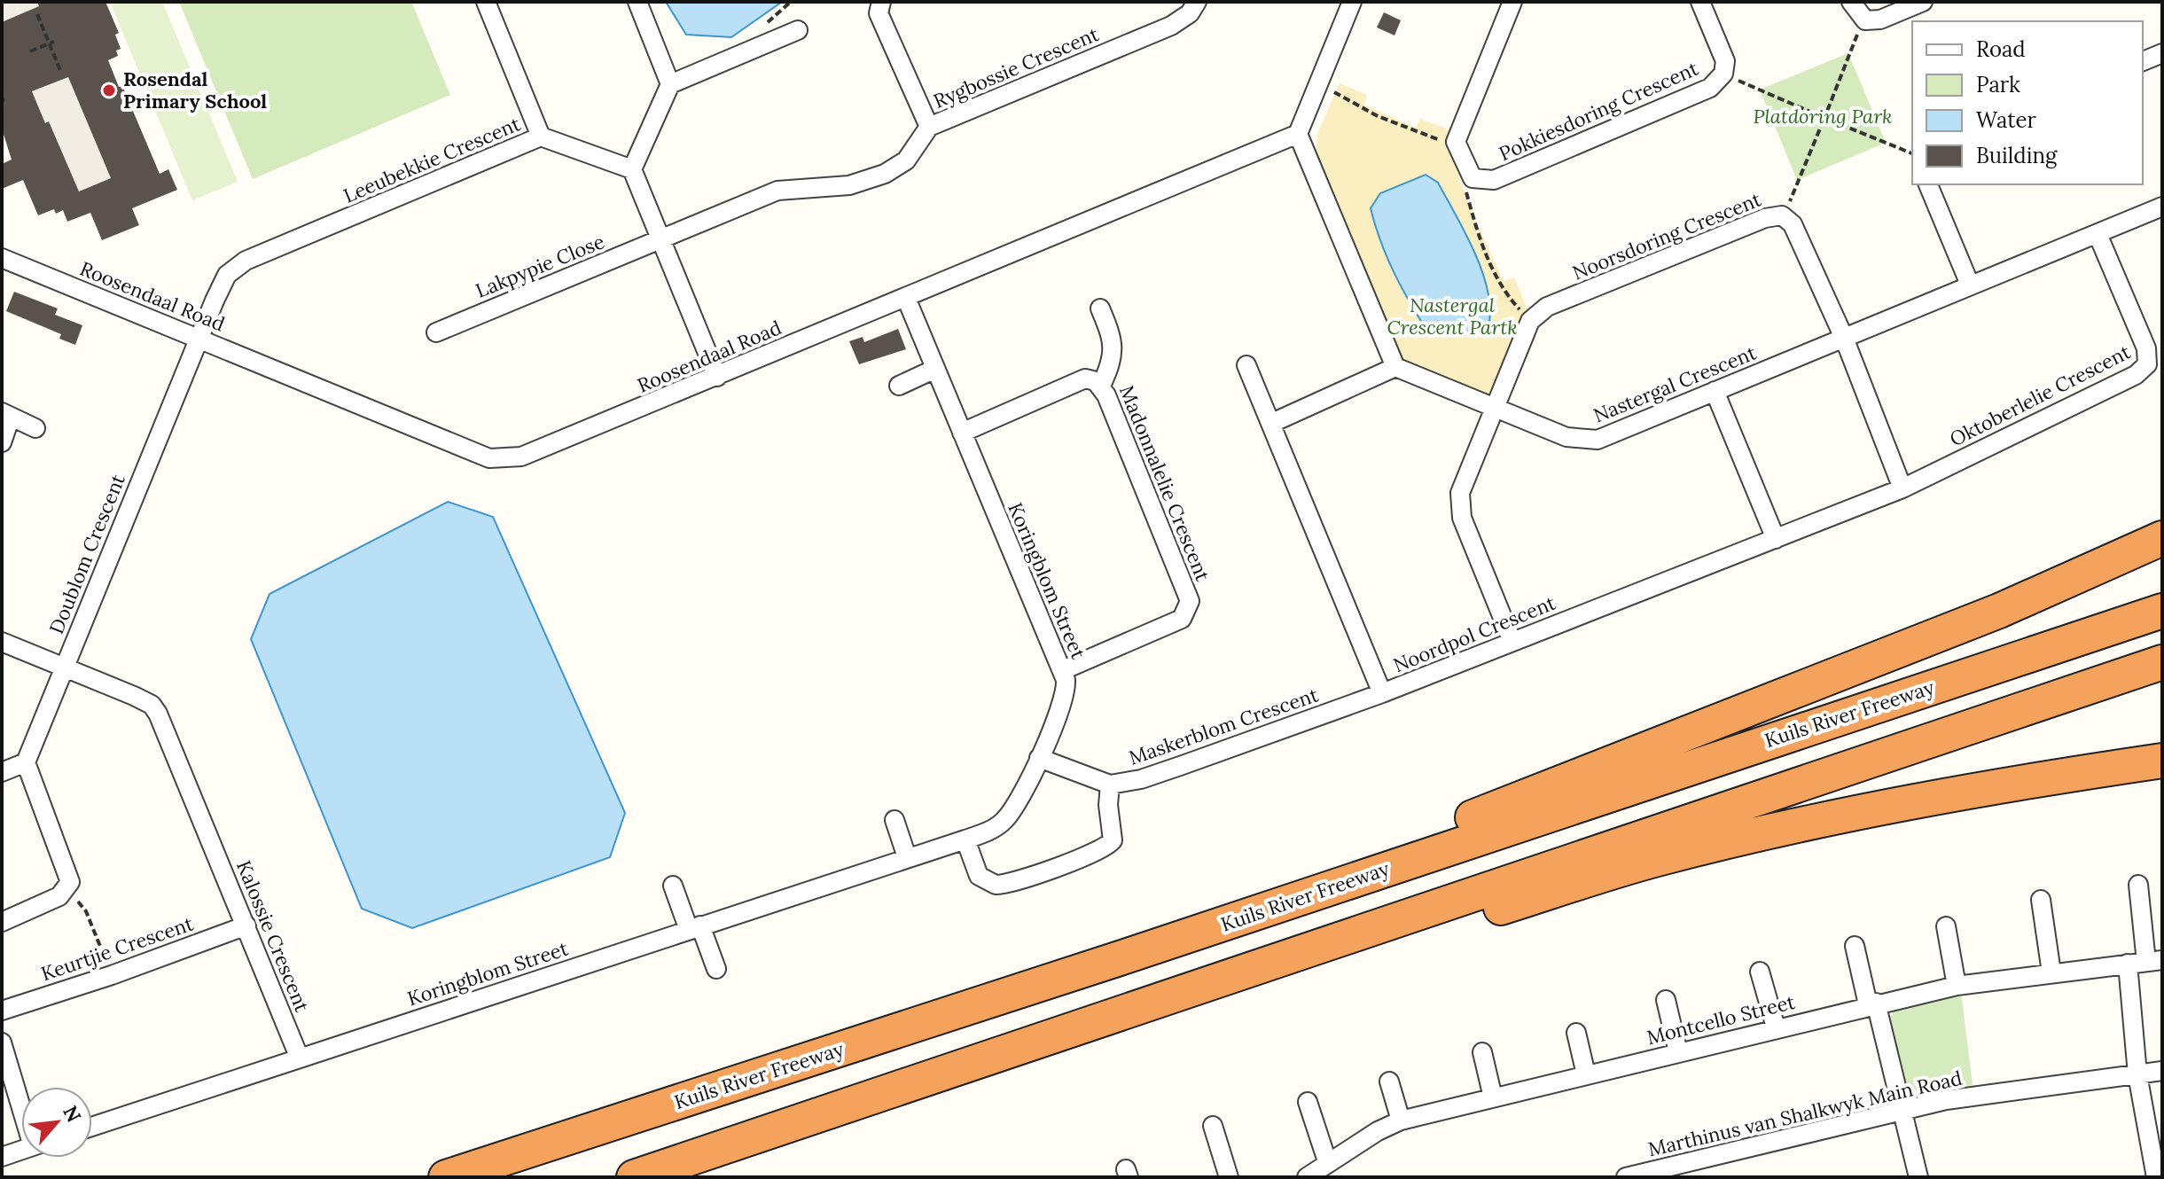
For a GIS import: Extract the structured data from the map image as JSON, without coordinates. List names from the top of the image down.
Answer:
{
  "streets": {
    "highway": ["Kuils River Freeway"],
    "street": [
      "Rygbossie Crescent",
      "Pokkiesdoring Crescent",
      "Leeubekkie Crescent",
      "Noorsdoring Crescent",
      "Lakpypie Close",
      "Roosendaal Road",
      "Nastergal Crescent",
      "Oktoberlelie Crescent",
      "Madonnalelie Crescent",
      "Doublom Crescent",
      "Koringblom Street",
      "Noordpol Crescent",
      "Maskerblom Crescent",
      "Kalossie Crescent",
      "Keurtjie Crescent",
      "Montcello Street",
      "Marthinus van Shalkwyk Main Road"
    ]
  },
  "crossings": [
    ["Rygbossie Crescent", "Lakpypie Close"],
    ["Leeubekkie Crescent", "Roosendaal Road"],
    ["Leeubekkie Crescent", "Doublom Crescent"],
    ["Noorsdoring Crescent", "Nastergal Crescent"],
    ["Roosendaal Road", "Doublom Crescent"],
    ["Roosendaal Road", "Koringblom Street"],
    ["Nastergal Crescent", "Oktoberlelie Crescent"],
    ["Oktoberlelie Crescent", "Noordpol Crescent"],
    ["Madonnalelie Crescent", "Koringblom Street"],
    ["Doublom Crescent", "Kalossie Crescent"],
    ["Koringblom Street", "Maskerblom Crescent"],
    ["Koringblom Street", "Kalossie Crescent"],
    ["Noordpol Crescent", "Maskerblom Crescent"],
    ["Kalossie Crescent", "Keurtjie Crescent"]
  ],
  "parks": ["Platdoring Park", "Nastergal Crescent Partk"],
  "places": ["Rosendal Primary School"],
  "legend": [
    "Road",
    "Park",
    "Water",
    "Building"
  ],
  "north": "top right"
}
